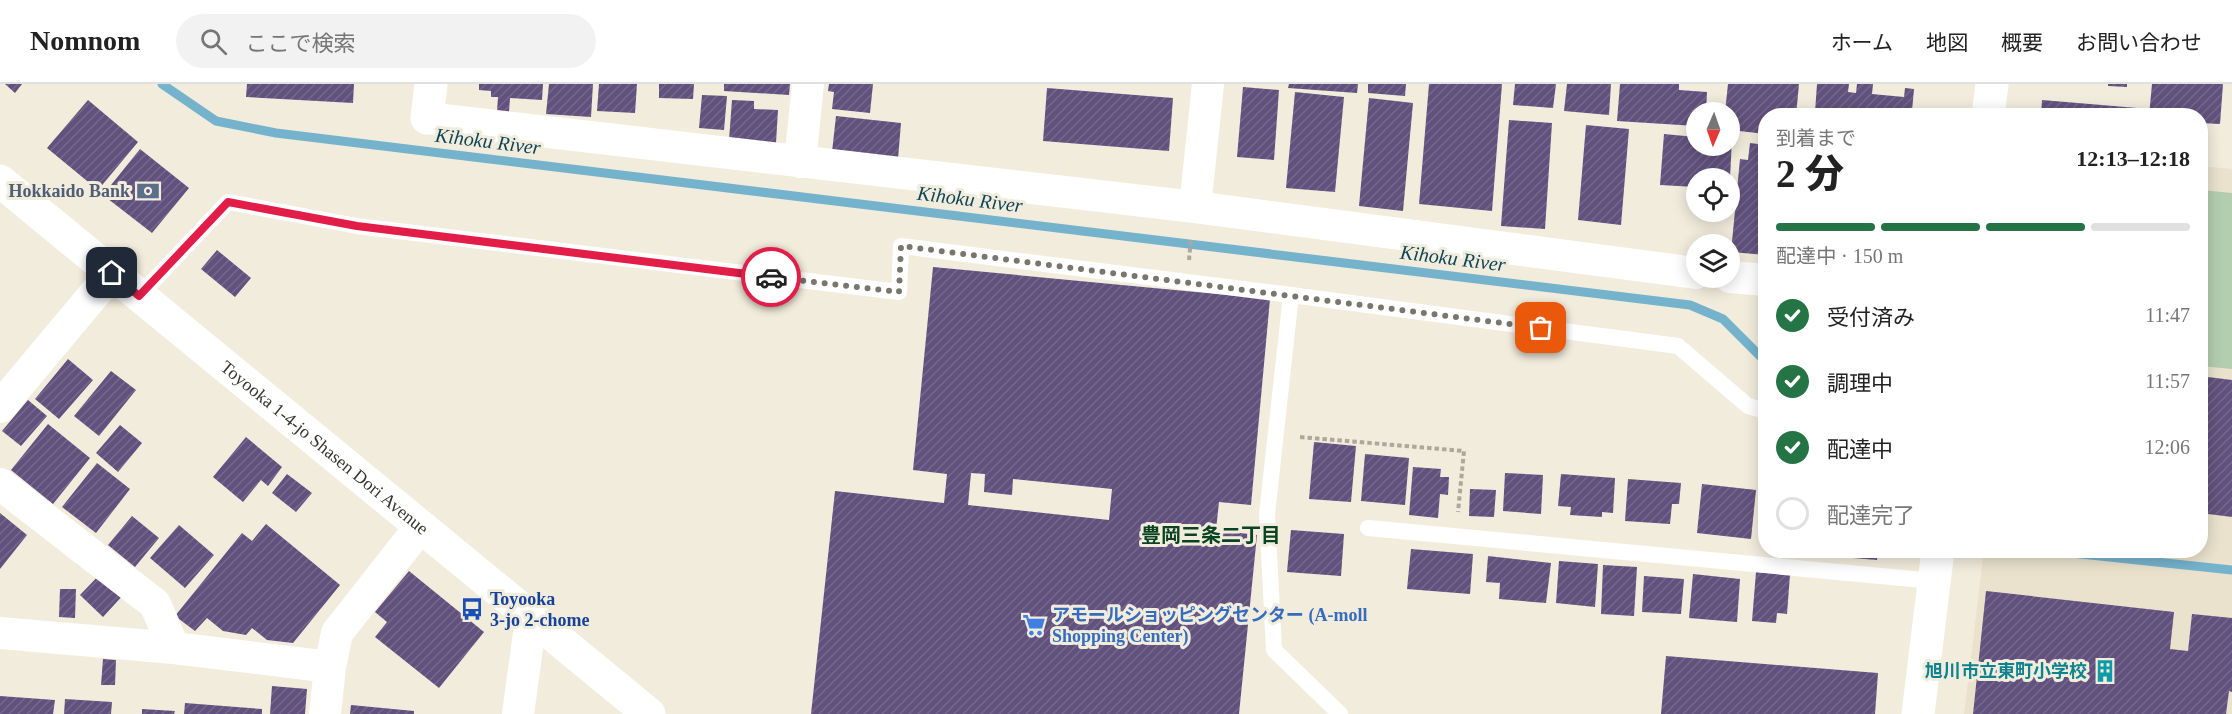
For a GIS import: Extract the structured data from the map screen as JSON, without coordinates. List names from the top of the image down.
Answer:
{
  "streets": {
    "street": ["Toyooka 1-4-jo Shasen Dori Avenue"]
  },
  "districts": ["豊岡三条二丁目"],
  "water": ["Kihoku River"],
  "places": {
    "bank": ["Hokkaido Bank"],
    "bus stop": ["Toyooka 3-jo 2-chome"],
    "supermarket": ["アモールショッピングセンター (A-moll Shopping Center)"],
    "building": ["旭川市立東町小学校"]
  },
  "north": "bottom",
  "page": {
    "header": "Nomnom",
    "search": "ここで検索",
    "nav": [
      "ホーム",
      "地図",
      "概要",
      "お問い合わせ"
    ],
    "heading": ["2 分", "到着まで", "12:13–12:18"],
    "bar": "配達中 · 150 m",
    "list": [
      ["受付済み", "11:47"],
      ["調理中", "11:57"],
      ["配達中", "12:06"],
      "配達完了"
    ]
  }
}
